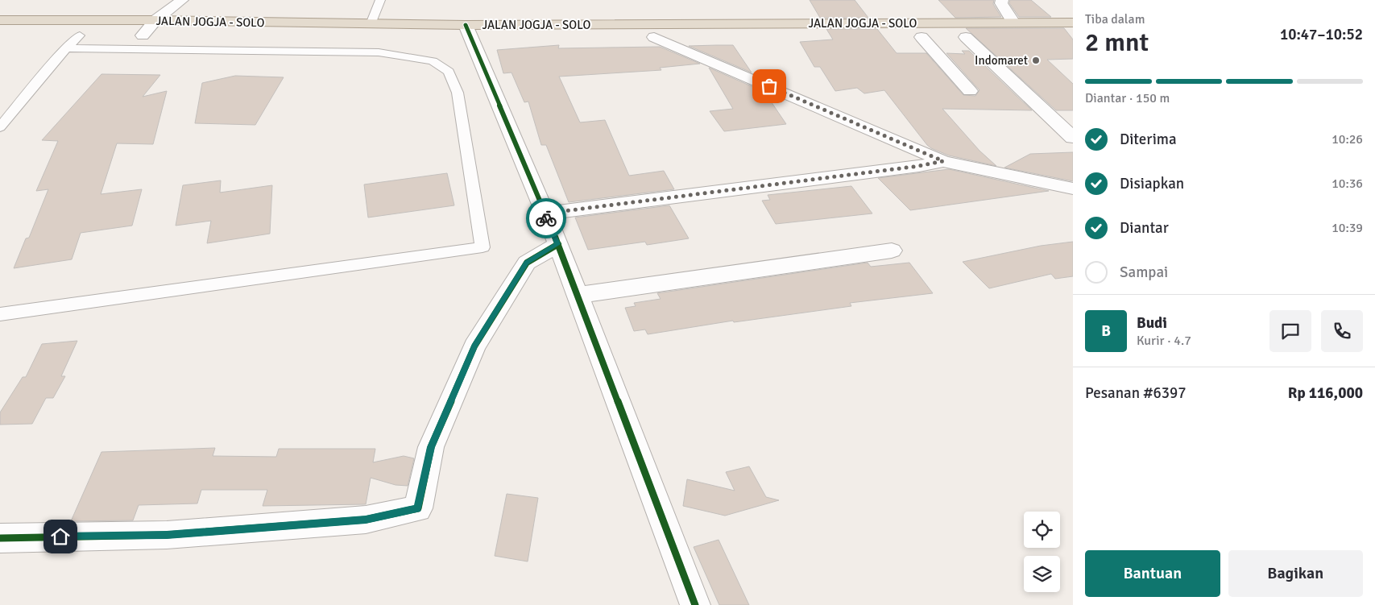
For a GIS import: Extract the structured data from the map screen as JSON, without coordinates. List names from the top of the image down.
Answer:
{
  "streets": {
    "highway": ["JALAN JOGJA - SOLO"]
  },
  "places": ["Indomaret"],
  "page": {
    "heading": ["2 mnt", "Tiba dalam", "10:47–10:52"],
    "panel": [
      "Budi",
      "Kurir · 4.7",
      "Pesanan #6397",
      "Rp 116,000"
    ],
    "bar": "Diantar · 150 m",
    "list": [
      ["Diterima", "10:26"],
      ["Disiapkan", "10:36"],
      ["Diantar", "10:39"],
      "Sampai"
    ],
    "round": "B",
    "buttons": ["Bantuan", "Bagikan"]
  }
}
